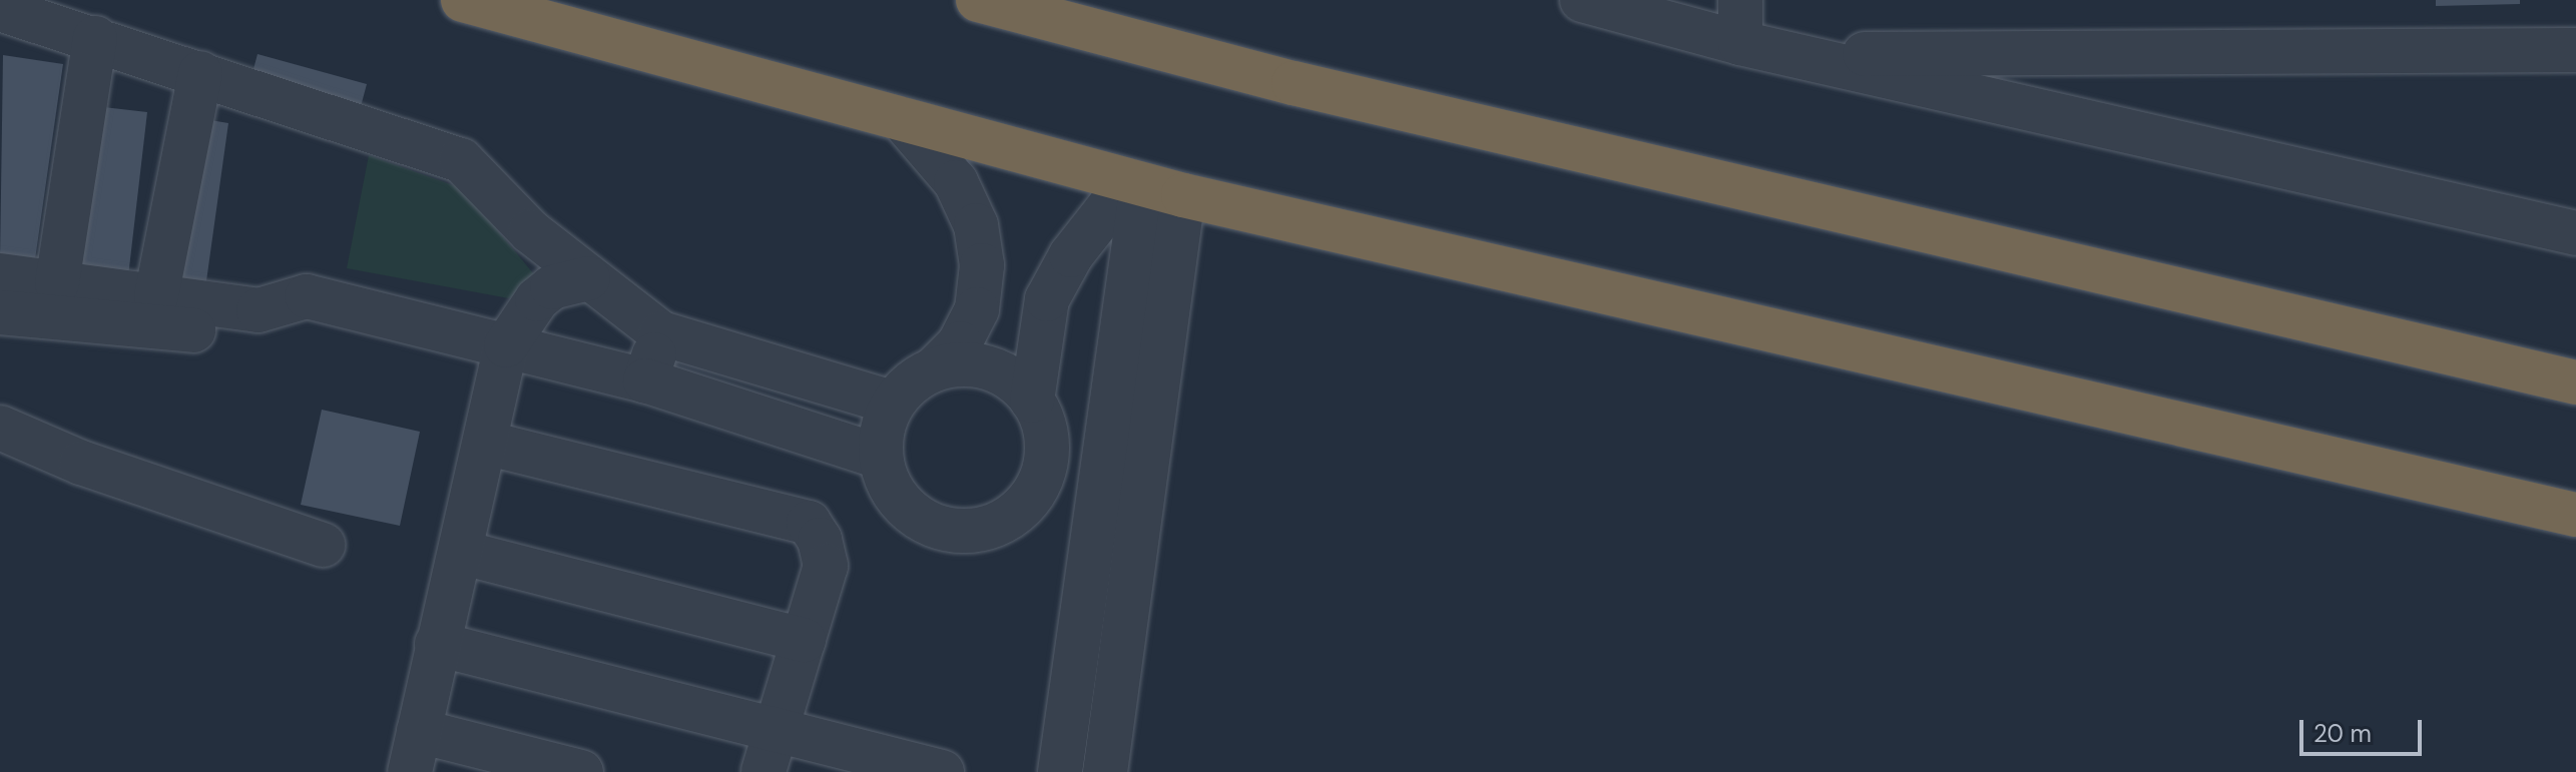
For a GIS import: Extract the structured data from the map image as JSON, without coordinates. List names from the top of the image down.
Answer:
{
  "scale_bar": "20 m"
}
